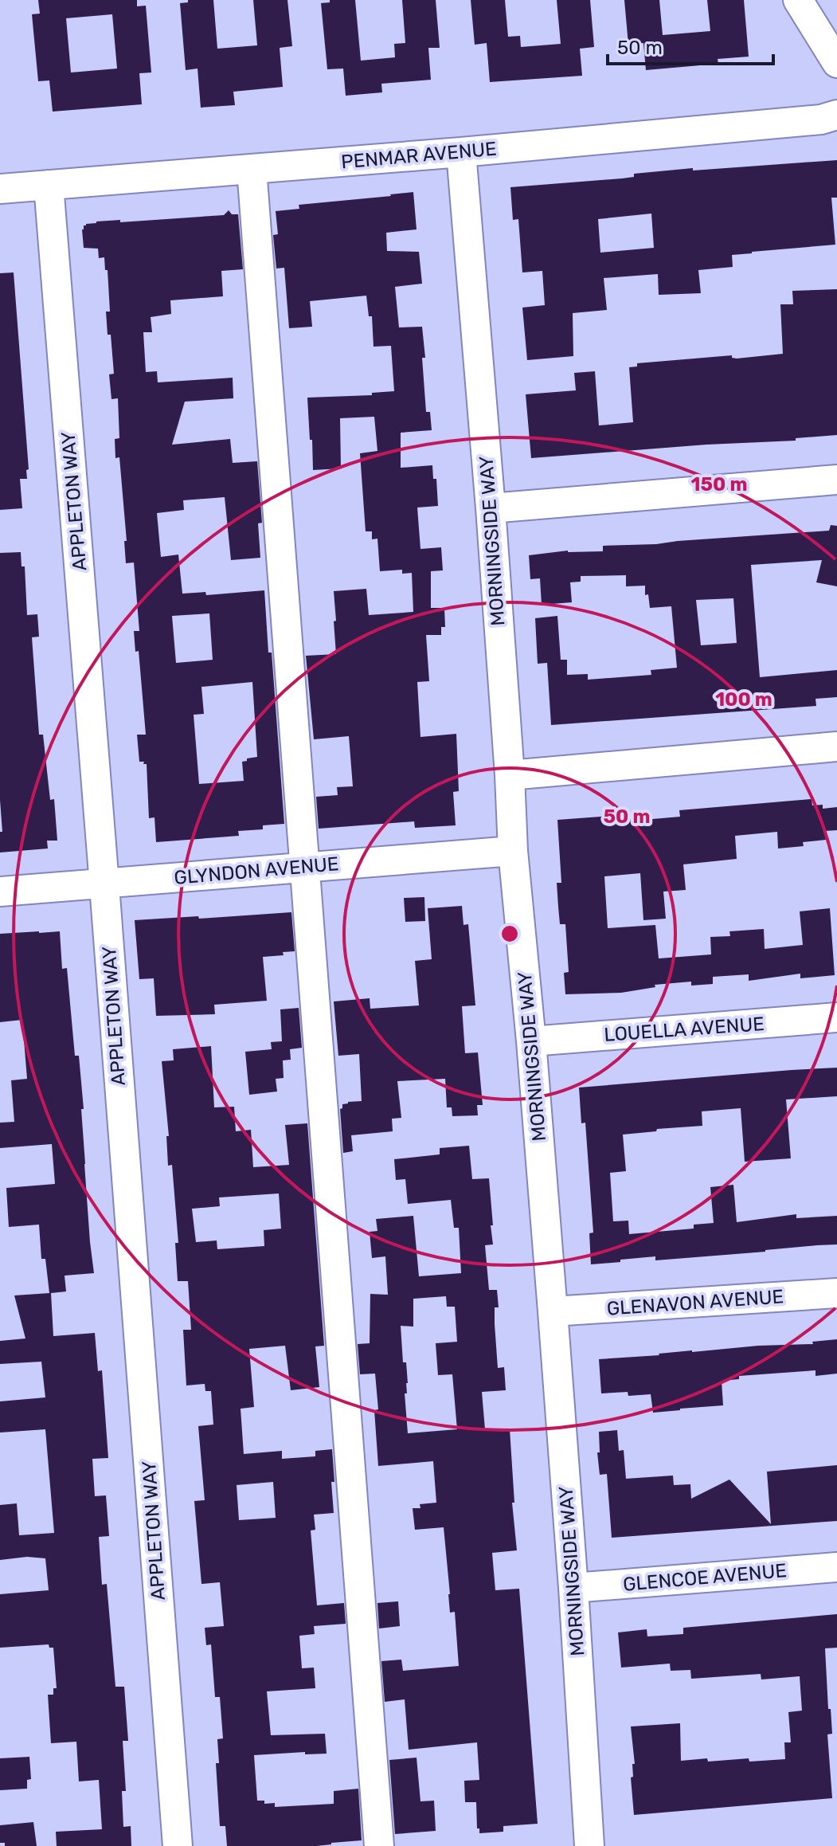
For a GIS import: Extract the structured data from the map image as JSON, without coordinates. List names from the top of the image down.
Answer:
{
  "streets": {
    "street": [
      "PENMAR AVENUE",
      "APPLETON WAY",
      "MORNINGSIDE WAY",
      "GLYNDON AVENUE",
      "LOUELLA AVENUE",
      "GLENAVON AVENUE",
      "GLENCOE AVENUE"
    ]
  },
  "crossings": [
    ["PENMAR AVENUE", "APPLETON WAY"],
    ["PENMAR AVENUE", "MORNINGSIDE WAY"],
    ["APPLETON WAY", "GLYNDON AVENUE"],
    ["MORNINGSIDE WAY", "GLYNDON AVENUE"],
    ["MORNINGSIDE WAY", "LOUELLA AVENUE"],
    ["MORNINGSIDE WAY", "GLENAVON AVENUE"],
    ["MORNINGSIDE WAY", "GLENCOE AVENUE"]
  ],
  "scale_bar": "50 m",
  "rings": ["150 m", "100 m", "50 m"]
}
